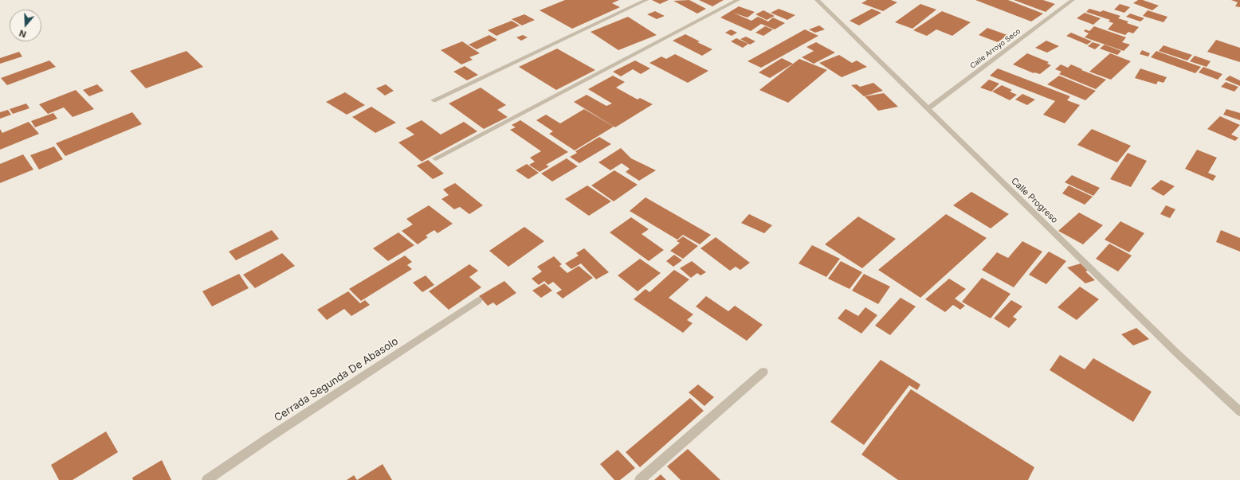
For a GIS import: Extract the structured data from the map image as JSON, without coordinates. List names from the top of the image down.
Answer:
{
  "streets": {
    "street": ["Calle Arroyo Seco", "Calle Progreso", "Cerrada Segunda De Abasolo"]
  },
  "crossings": [
    ["Calle Arroyo Seco", "Calle Progreso"]
  ],
  "north": "bottom"
}
